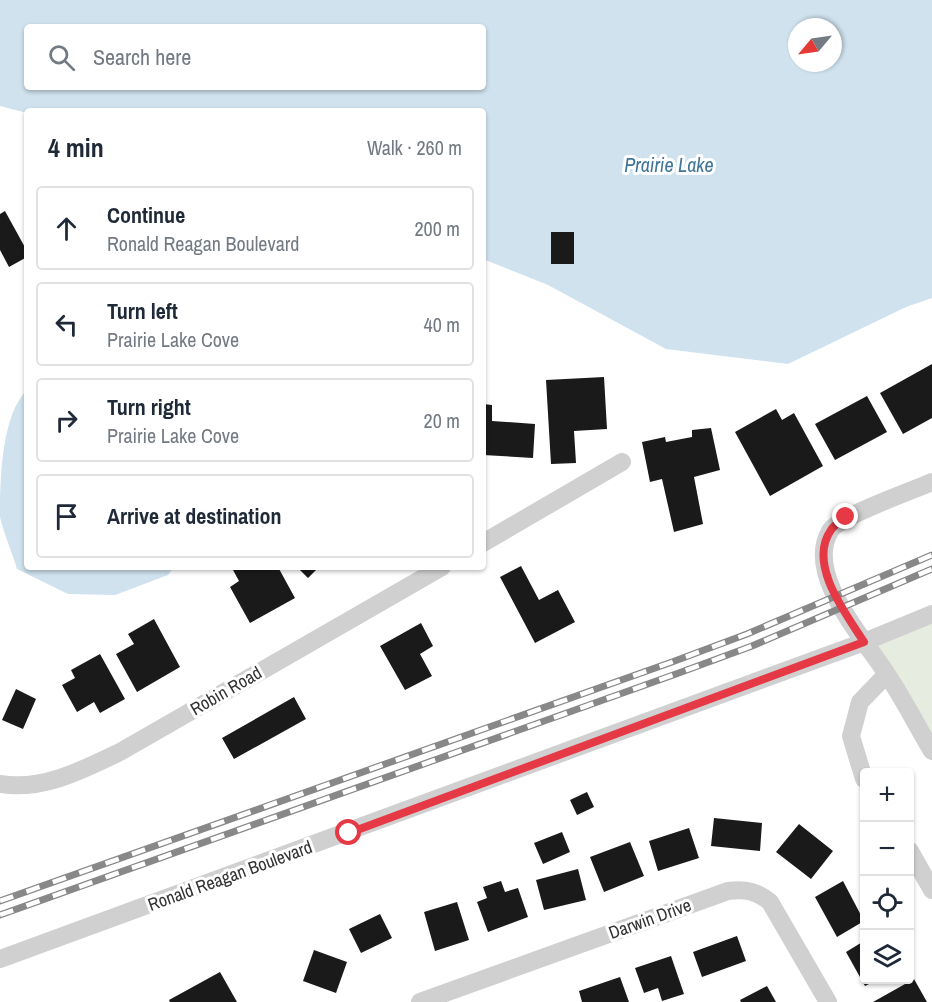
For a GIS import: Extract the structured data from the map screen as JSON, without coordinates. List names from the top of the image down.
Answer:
{
  "streets": {
    "street": ["Robin Road", "Ronald Reagan Boulevard", "Darwin Drive"]
  },
  "water": ["Prairie Lake"],
  "north": "bottom left",
  "page": {
    "search": "Search here",
    "heading": ["4 min", "Walk · 260 m"],
    "list": [
      ["Continue", "Ronald Reagan Boulevard", "200 m"],
      ["Turn left", "Prairie Lake Cove", "40 m"],
      ["Turn right", "Prairie Lake Cove", "20 m"],
      "Arrive at destination"
    ],
    "map_buttons": ["+", "−"]
  }
}
